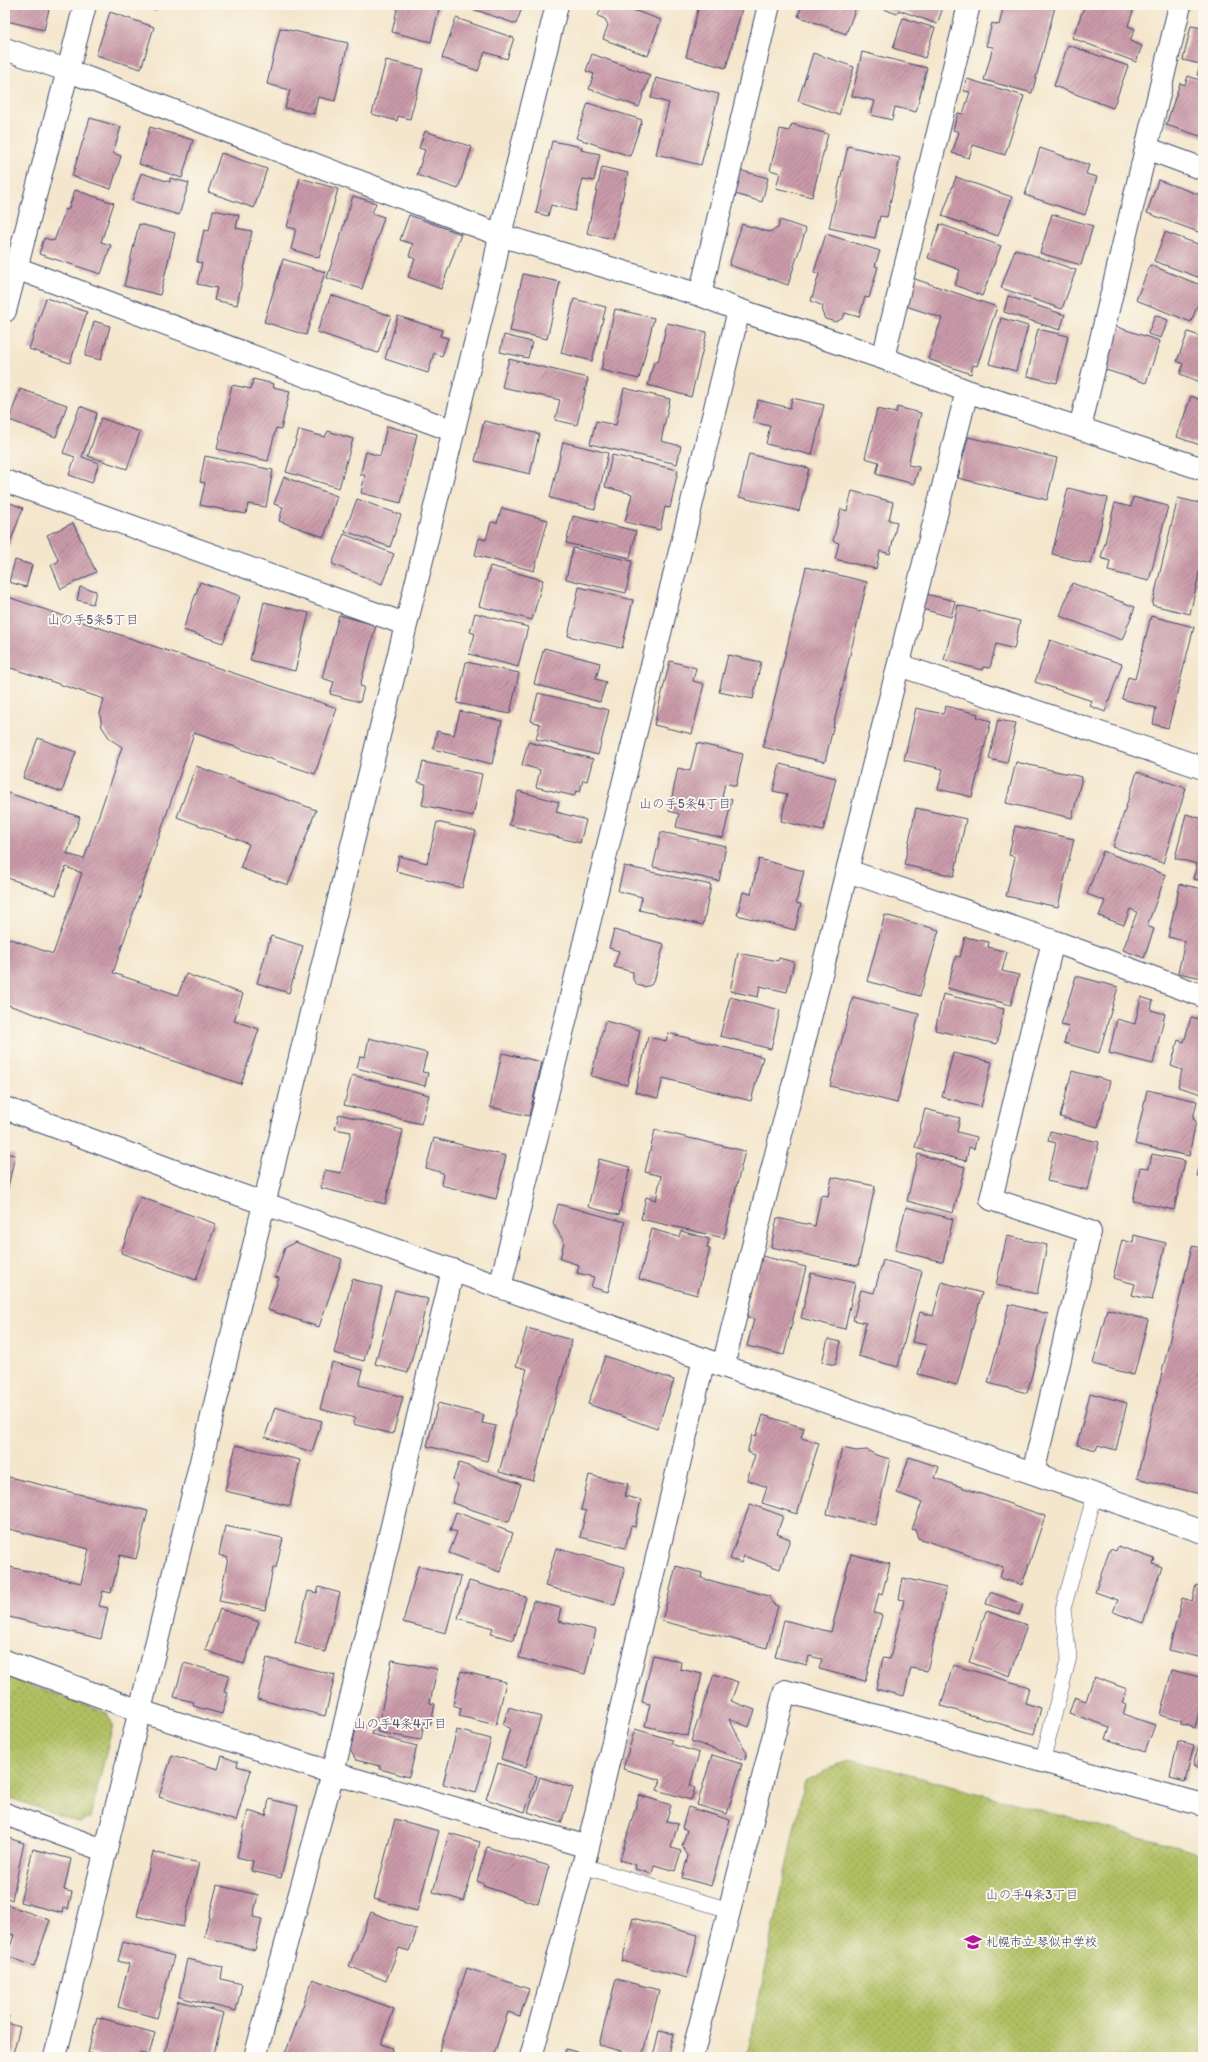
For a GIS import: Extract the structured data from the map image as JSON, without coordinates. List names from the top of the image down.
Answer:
{
  "districts": [
    "山の手5条5丁目",
    "山の手5条4丁目",
    "山の手4条4丁目",
    "山の手4条3丁目"
  ],
  "places": {
    "school or university": ["札幌市立 琴似中学校"]
  }
}
